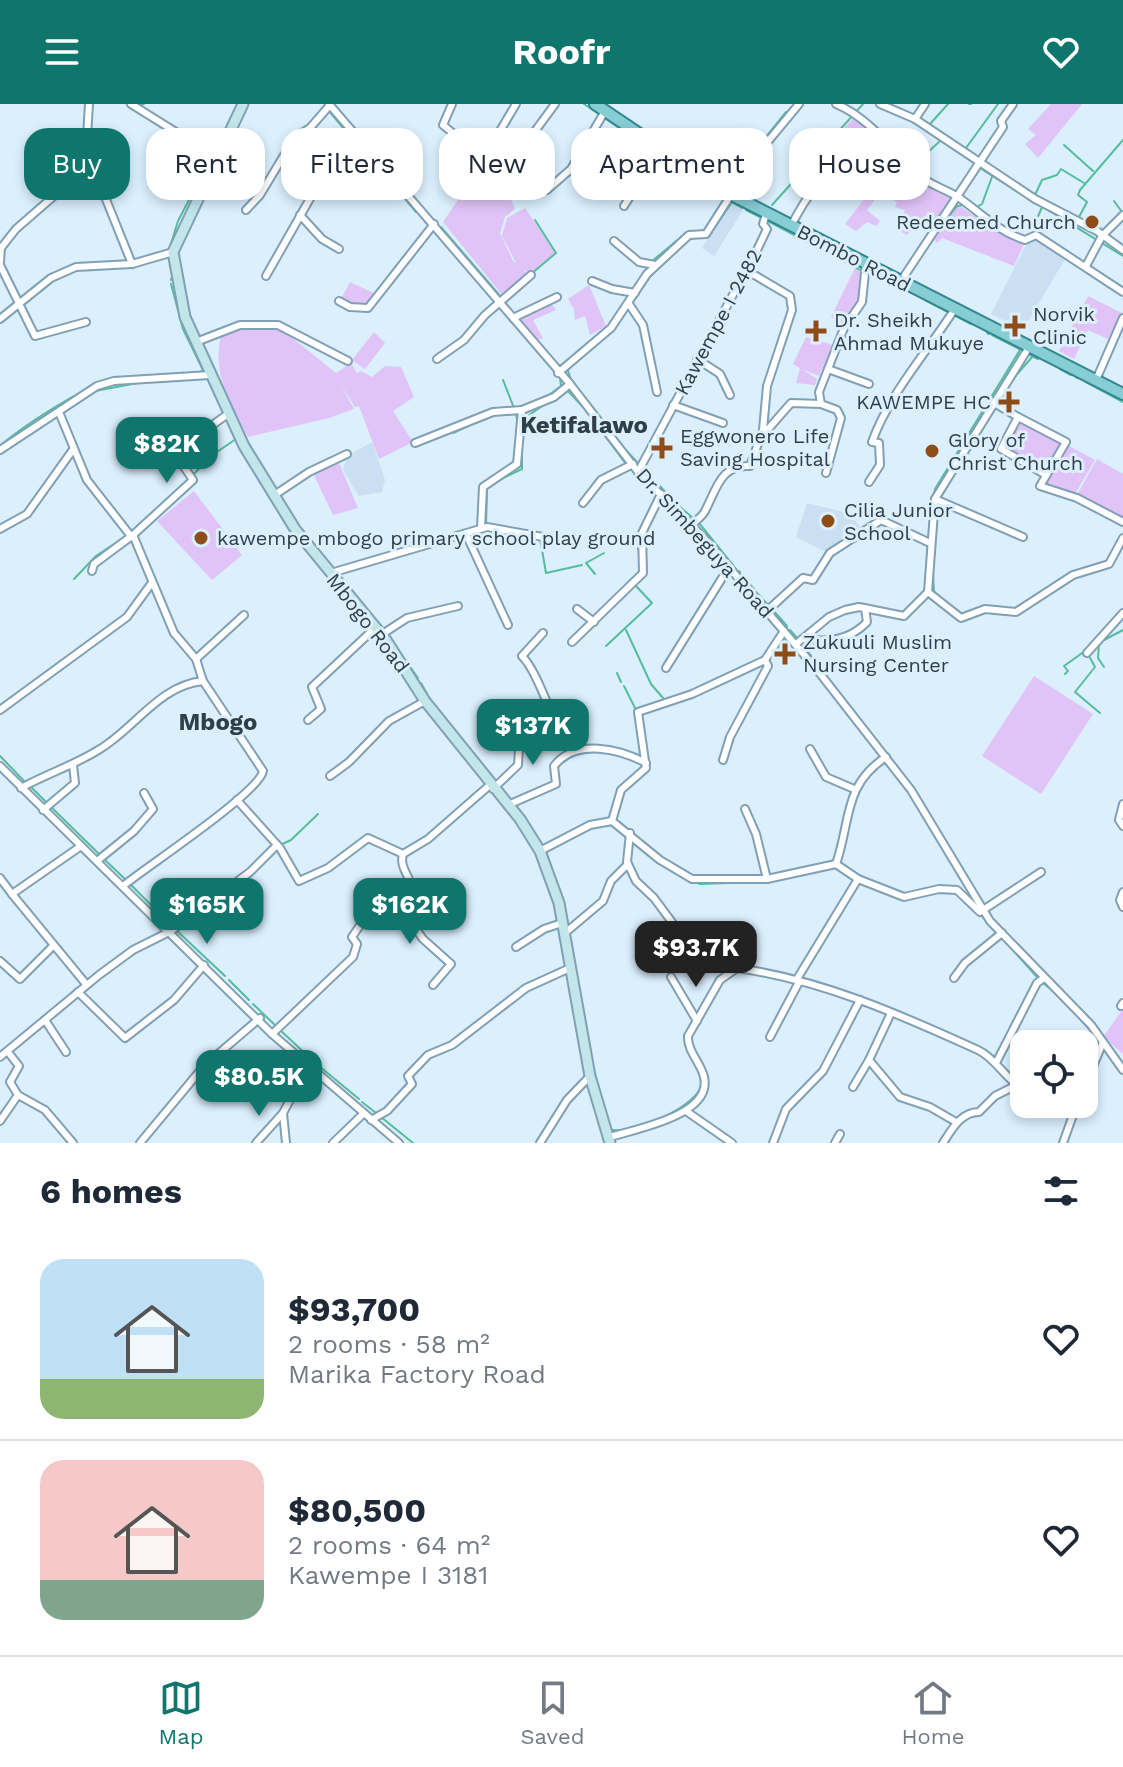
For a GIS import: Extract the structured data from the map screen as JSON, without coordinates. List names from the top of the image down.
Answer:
{
  "streets": {
    "main road": ["Bombo Road"],
    "street": ["Kawempe I 2482", "Dr. Simbeguya Road", "Mbogo Road"]
  },
  "crossings": [
    ["Bombo Road", "Kawempe I 2482"],
    ["Kawempe I 2482", "Dr. Simbeguya Road"]
  ],
  "districts": ["Ketifalawo", "Mbogo"],
  "places": {
    "other": [
      "Redeemed Church",
      "Glory of Christ Church",
      "Cilia Junior School",
      "kawempe mbogo primary school play ground"
    ],
    "health": [
      "Norvik Clinic",
      "Dr. Sheikh Ahmad Mukuye",
      "KAWEMPE HC",
      "Eggwonero Life Saving Hospital",
      "Zukuuli Muslim Nursing Center"
    ]
  },
  "page": {
    "header": "Roofr",
    "chip": [
      "Buy",
      "Rent",
      "Filters",
      "New",
      "Apartment",
      "House"
    ],
    "price": [
      "$82K",
      "$137K",
      "$165K",
      "$162K",
      "$93.7K",
      "$80.5K"
    ],
    "heading": "6 homes",
    "list": [
      {
        "name": "$93,700",
        "note": "2 rooms · 58 m² · Marika Factory Road"
      },
      {
        "name": "$80,500",
        "note": "2 rooms · 64 m² · Kawempe I 3181"
      }
    ],
    "tabs": ["Map", "Saved", "Home"]
  }
}
